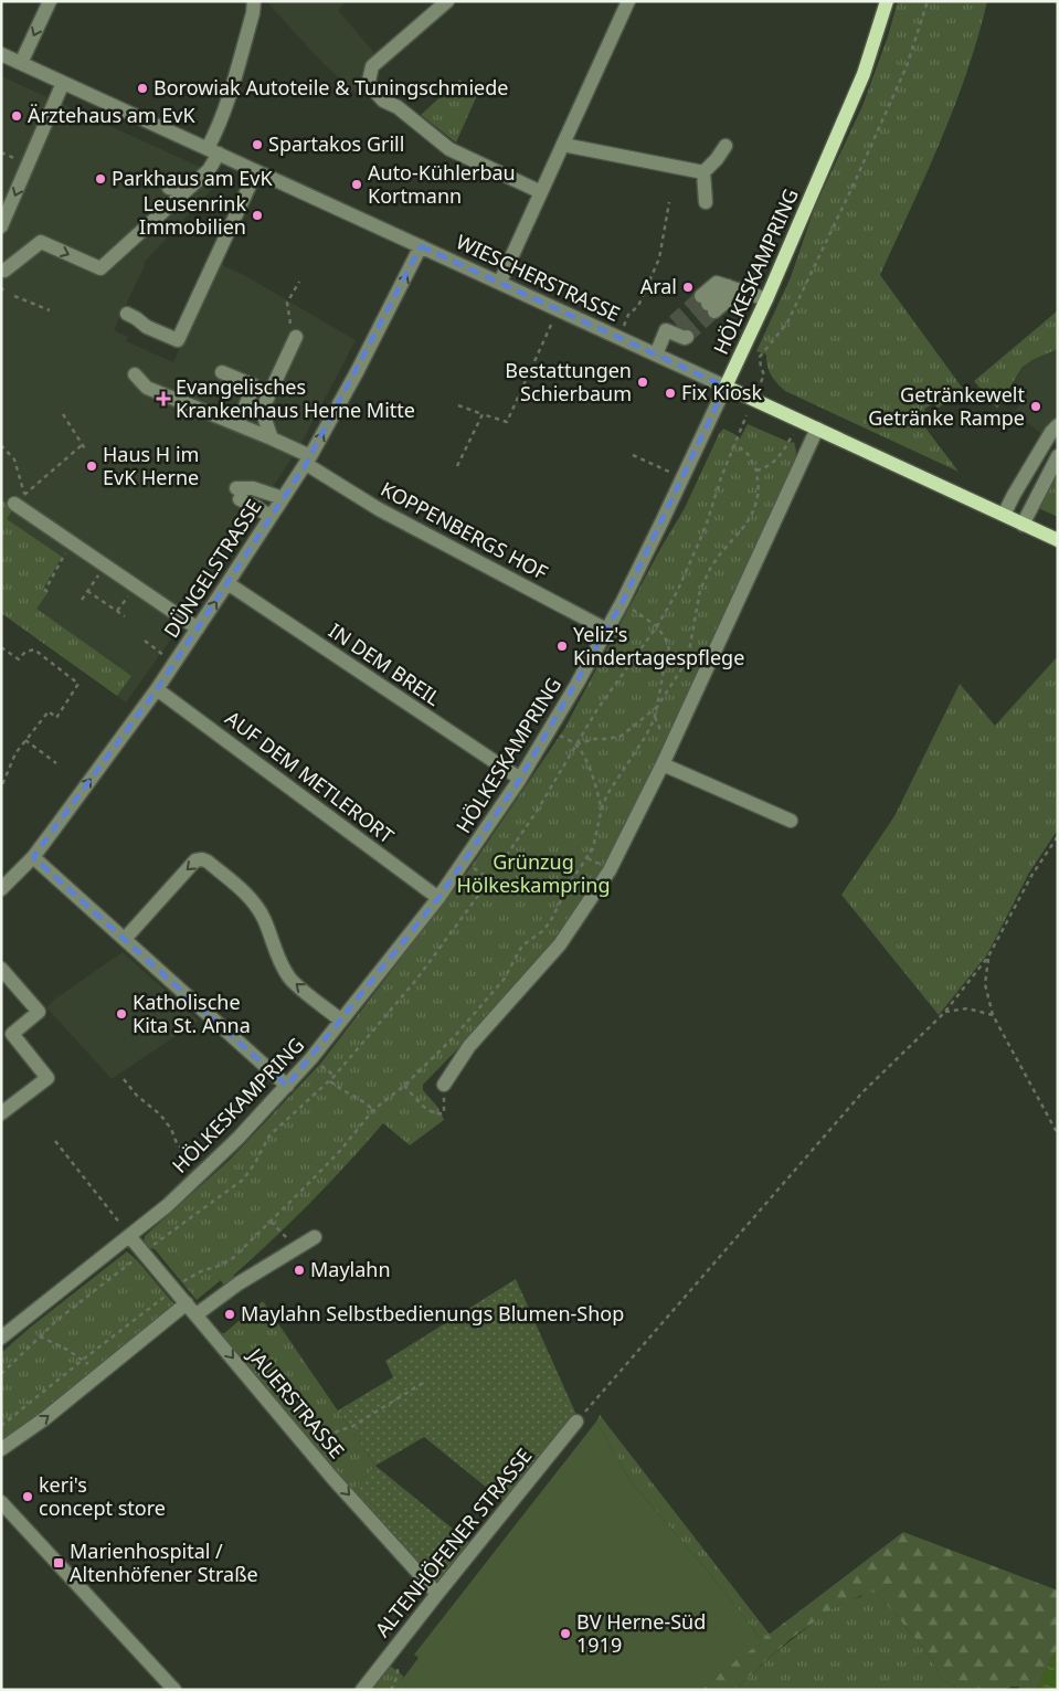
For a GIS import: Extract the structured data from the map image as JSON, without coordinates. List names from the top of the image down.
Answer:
{
  "streets": {
    "main road": ["HÖLKESKAMPRING", "WIESCHERSTRASSE"],
    "street": [
      "KOPPENBERGS HOF",
      "DÜNGELSTRASSE",
      "IN DEM BREIL",
      "AUF DEM METLERORT",
      "JAUERSTRASSE",
      "ALTENHÖFENER STRASSE"
    ]
  },
  "crossings": [
    ["HÖLKESKAMPRING", "WIESCHERSTRASSE"],
    ["HÖLKESKAMPRING", "KOPPENBERGS HOF"],
    ["HÖLKESKAMPRING", "IN DEM BREIL"],
    ["HÖLKESKAMPRING", "AUF DEM METLERORT"],
    ["HÖLKESKAMPRING", "JAUERSTRASSE"],
    ["WIESCHERSTRASSE", "DÜNGELSTRASSE"],
    ["KOPPENBERGS HOF", "DÜNGELSTRASSE"],
    ["DÜNGELSTRASSE", "IN DEM BREIL"],
    ["DÜNGELSTRASSE", "AUF DEM METLERORT"],
    ["JAUERSTRASSE", "ALTENHÖFENER STRASSE"]
  ],
  "one_way": ["DÜNGELSTRASSE", "JAUERSTRASSE"],
  "parks": ["Grünzug Hölkeskampring"],
  "places": {
    "other": [
      "Borowiak Autoteile & Tuningschmiede",
      "Ärztehaus am EvK",
      "Spartakos Grill",
      "Parkhaus am EvK",
      "Auto-Kühlerbau Kortmann",
      "Leusenrink Immobilien",
      "Aral",
      "Bestattungen Schierbaum",
      "Fix Kiosk",
      "Getränkewelt Getränke Rampe",
      "Haus H im EvK Herne",
      "Yeliz's Kindertagespflege",
      "Katholische Kita St. Anna",
      "Maylahn",
      "Maylahn Selbstbedienungs Blumen-Shop",
      "keri's concept store",
      "BV Herne-Süd 1919"
    ],
    "health": ["Evangelisches Krankenhaus Herne Mitte"],
    "transit": ["Marienhospital / Altenhöfener Straße"]
  }
}
